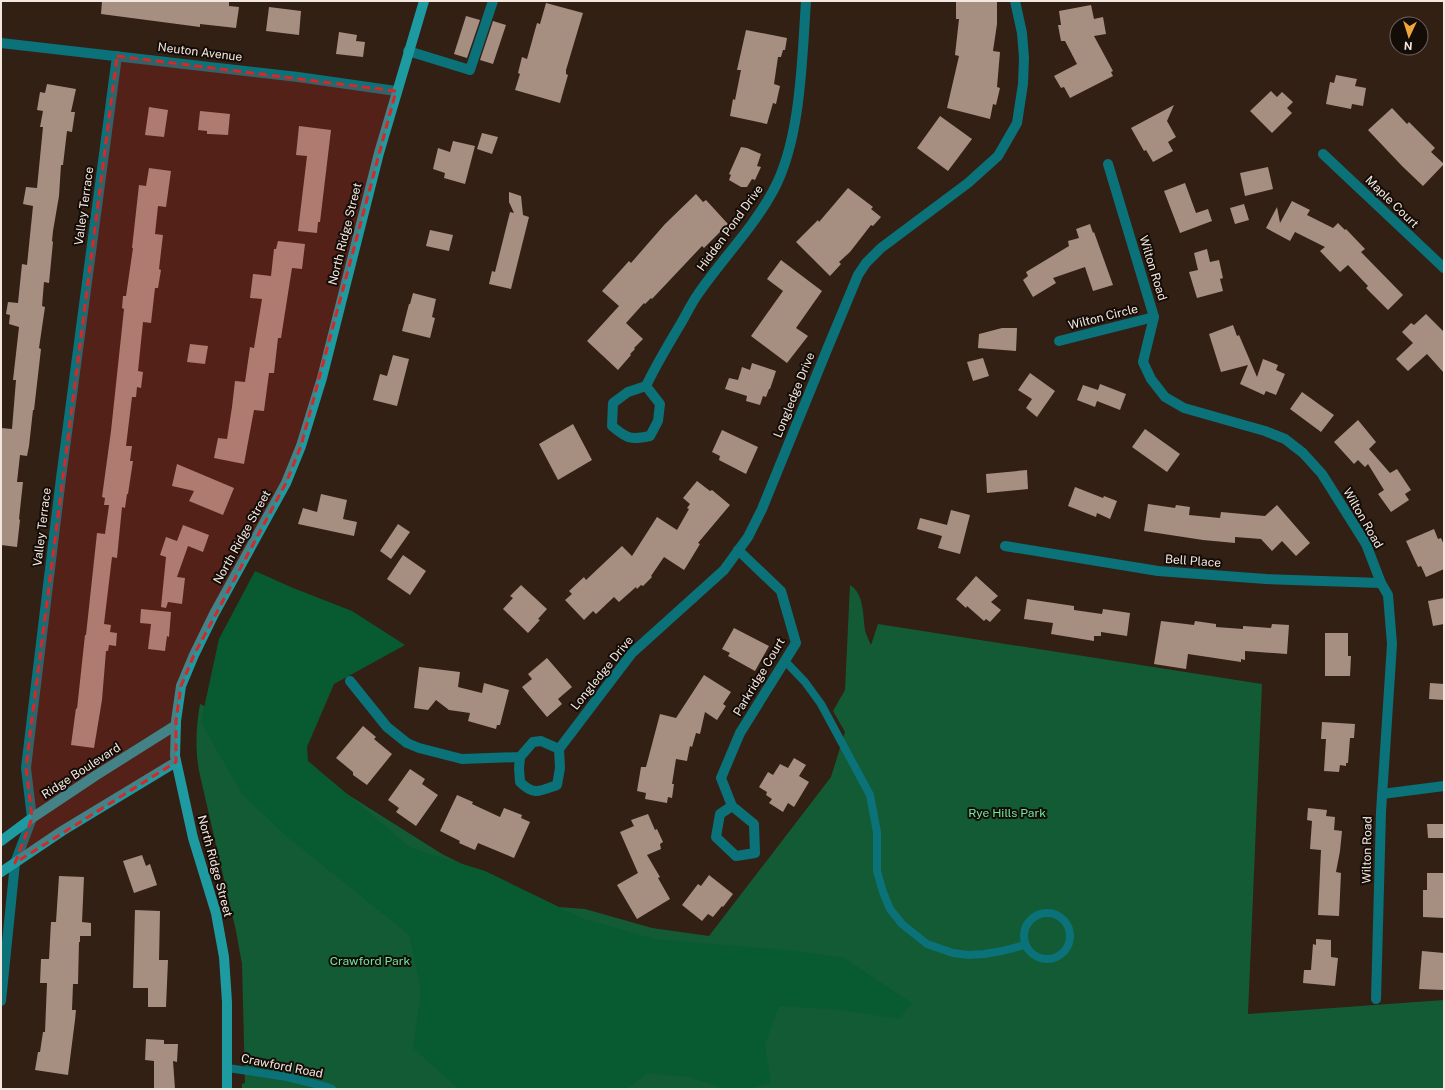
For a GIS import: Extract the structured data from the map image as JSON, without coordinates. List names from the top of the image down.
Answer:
{
  "streets": {
    "street": [
      "Neuton Avenue",
      "Maple Court",
      "Valley Terrace",
      "Hidden Pond Drive",
      "North Ridge Street",
      "Wilton Road",
      "Wilton Circle",
      "Longledge Drive",
      "Bell Place",
      "Parkridge Court",
      "Ridge Boulevard"
    ],
    "lane": ["Crawford Road"]
  },
  "crossings": [
    ["Neuton Avenue", "Valley Terrace"],
    ["Neuton Avenue", "North Ridge Street"],
    ["Valley Terrace", "Ridge Boulevard"],
    ["North Ridge Street", "Ridge Boulevard"],
    ["North Ridge Street", "Crawford Road"],
    ["Wilton Road", "Wilton Circle"],
    ["Wilton Road", "Bell Place"],
    ["Longledge Drive", "Parkridge Court"]
  ],
  "parks": ["Rye Hills Park", "Crawford Park"],
  "north": "bottom"
}
